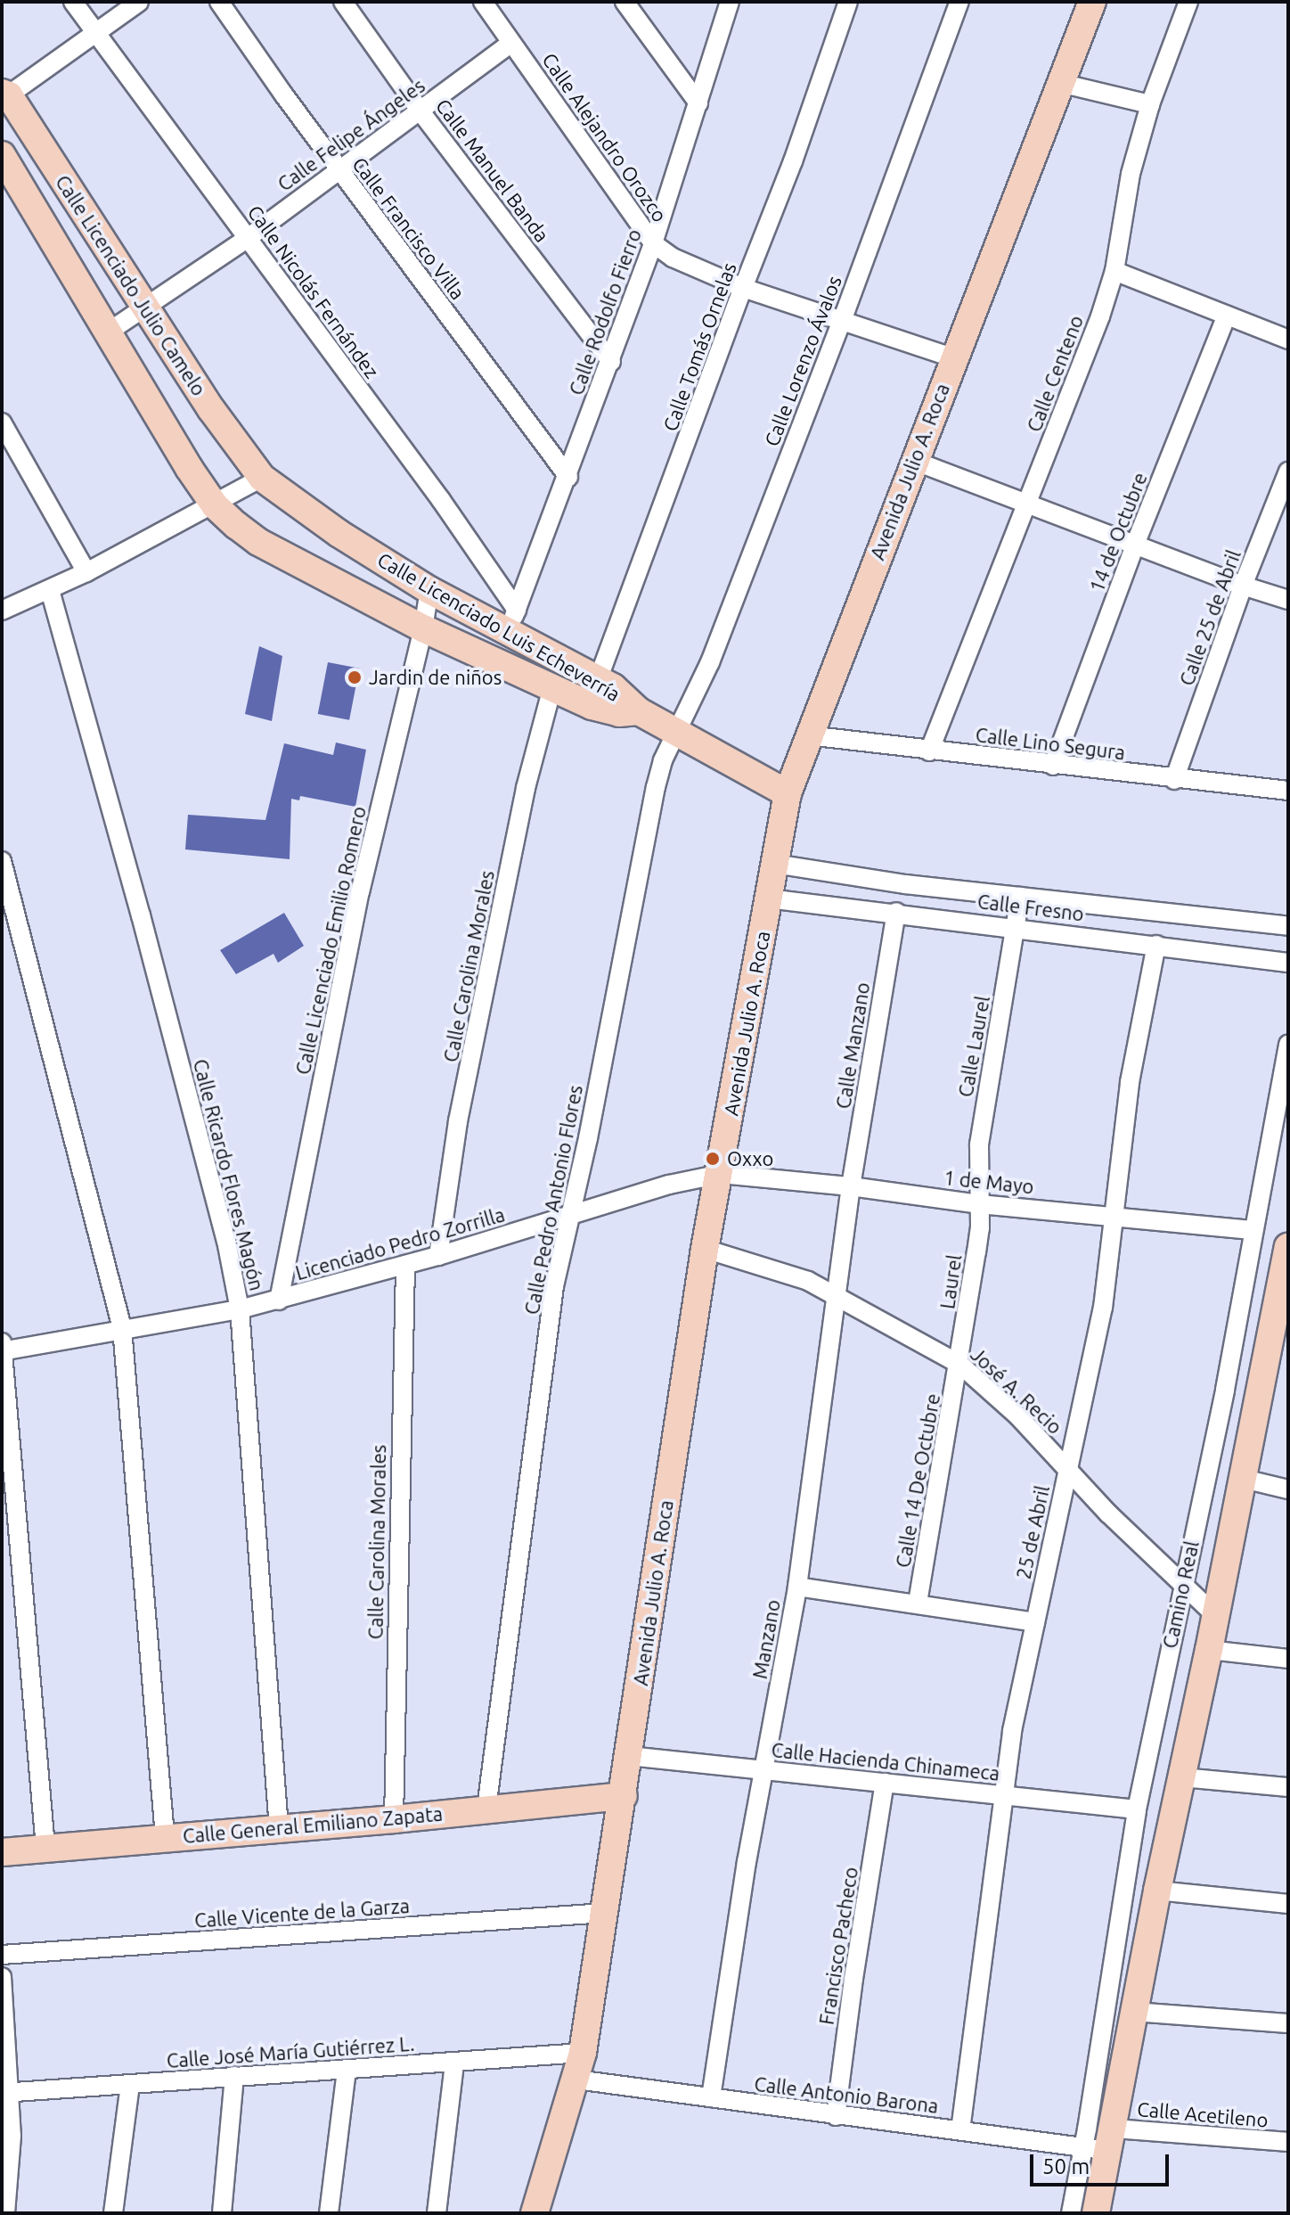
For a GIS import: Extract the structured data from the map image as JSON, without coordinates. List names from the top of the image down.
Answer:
{
  "streets": {
    "street": [
      "Calle Felipe Ángeles",
      "Calle Alejandro Orozco",
      "Calle Manuel Banda",
      "Calle Francisco Villa",
      "Calle Licenciado Julio Camelo",
      "Calle Nicolás Fernández",
      "Calle Rodolfo Fierro",
      "Calle Tomás Ornelas",
      "Calle Lorenzo Ávalos",
      "Calle Centeno",
      "Avenida Julio A. Roca",
      "14 de Octubre",
      "Calle 25 de Abril",
      "Calle Licenciado Luis Echeverría",
      "Calle Lino Segura",
      "Calle Fresno",
      "Calle Licenciado Emilio Romero",
      "Calle Carolina Morales",
      "Calle Manzano",
      "Calle Laurel",
      "Calle Ricardo Flores Magón",
      "1 de Mayo",
      "Calle Pedro Antonio Flores",
      "Licenciado Pedro Zorrilla",
      "Laurel",
      "José A. Recio",
      "Calle 14 De Octubre",
      "25 de Abril",
      "Camino Real",
      "Manzano",
      "Calle Hacienda Chinameca",
      "Calle General Emiliano Zapata",
      "Calle Vicente de la Garza",
      "Francisco Pacheco",
      "Calle José María Gutiérrez L.",
      "Calle Antonio Barona",
      "Calle Acetileno"
    ]
  },
  "crossings": [
    ["Calle Felipe Ángeles", "Calle Alejandro Orozco"],
    ["Calle Felipe Ángeles", "Calle Manuel Banda"],
    ["Calle Felipe Ángeles", "Calle Francisco Villa"],
    ["Calle Felipe Ángeles", "Calle Licenciado Julio Camelo"],
    ["Calle Felipe Ángeles", "Calle Nicolás Fernández"],
    ["Calle Alejandro Orozco", "Calle Rodolfo Fierro"],
    ["Calle Alejandro Orozco", "Calle Tomás Ornelas"],
    ["Calle Alejandro Orozco", "Calle Lorenzo Ávalos"],
    ["Calle Alejandro Orozco", "Avenida Julio A. Roca"],
    ["Calle Manuel Banda", "Calle Rodolfo Fierro"],
    ["Calle Francisco Villa", "Calle Rodolfo Fierro"],
    ["Calle Licenciado Julio Camelo", "Calle Licenciado Luis Echeverría"],
    ["Calle Nicolás Fernández", "Calle Rodolfo Fierro"],
    ["Calle Nicolás Fernández", "Calle Licenciado Luis Echeverría"],
    ["Calle Rodolfo Fierro", "Calle Licenciado Luis Echeverría"],
    ["Calle Tomás Ornelas", "Calle Licenciado Luis Echeverría"],
    ["Calle Lorenzo Ávalos", "Calle Licenciado Luis Echeverría"],
    ["Calle Lorenzo Ávalos", "Calle Pedro Antonio Flores"],
    ["Calle Centeno", "Calle Lino Segura"],
    ["Avenida Julio A. Roca", "Calle Licenciado Luis Echeverría"],
    ["Avenida Julio A. Roca", "Calle Lino Segura"],
    ["Avenida Julio A. Roca", "Calle Fresno"],
    ["Avenida Julio A. Roca", "1 de Mayo"],
    ["Avenida Julio A. Roca", "Licenciado Pedro Zorrilla"],
    ["Avenida Julio A. Roca", "José A. Recio"],
    ["Avenida Julio A. Roca", "Calle Hacienda Chinameca"],
    ["Avenida Julio A. Roca", "Calle General Emiliano Zapata"],
    ["Avenida Julio A. Roca", "Calle Vicente de la Garza"],
    ["Avenida Julio A. Roca", "Calle José María Gutiérrez L."],
    ["Avenida Julio A. Roca", "Calle Antonio Barona"],
    ["14 de Octubre", "Calle Lino Segura"],
    ["Calle 25 de Abril", "Calle Lino Segura"],
    ["Calle Licenciado Luis Echeverría", "Calle Licenciado Emilio Romero"],
    ["Calle Licenciado Luis Echeverría", "Calle Carolina Morales"],
    ["Calle Licenciado Luis Echeverría", "Calle Pedro Antonio Flores"],
    ["Calle Fresno", "Calle Manzano"],
    ["Calle Fresno", "Calle Laurel"],
    ["Calle Fresno", "25 de Abril"],
    ["Calle Licenciado Emilio Romero", "Licenciado Pedro Zorrilla"],
    ["Calle Carolina Morales", "Licenciado Pedro Zorrilla"],
    ["Calle Carolina Morales", "Calle General Emiliano Zapata"],
    ["Calle Manzano", "1 de Mayo"],
    ["Calle Manzano", "Manzano"],
    ["Calle Laurel", "1 de Mayo"],
    ["Calle Laurel", "Laurel"],
    ["Calle Ricardo Flores Magón", "Licenciado Pedro Zorrilla"],
    ["Calle Ricardo Flores Magón", "Calle General Emiliano Zapata"],
    ["1 de Mayo", "Licenciado Pedro Zorrilla"],
    ["1 de Mayo", "Laurel"],
    ["1 de Mayo", "25 de Abril"],
    ["1 de Mayo", "Camino Real"],
    ["1 de Mayo", "Manzano"],
    ["Calle Pedro Antonio Flores", "Licenciado Pedro Zorrilla"],
    ["Calle Pedro Antonio Flores", "Calle General Emiliano Zapata"],
    ["Laurel", "José A. Recio"],
    ["Laurel", "Calle 14 De Octubre"],
    ["José A. Recio", "Calle 14 De Octubre"],
    ["José A. Recio", "25 de Abril"],
    ["José A. Recio", "Camino Real"],
    ["José A. Recio", "Manzano"],
    ["25 de Abril", "Calle Hacienda Chinameca"],
    ["25 de Abril", "Calle Antonio Barona"],
    ["Camino Real", "Calle Hacienda Chinameca"],
    ["Camino Real", "Calle Antonio Barona"],
    ["Camino Real", "Calle Acetileno"],
    ["Manzano", "Calle Hacienda Chinameca"],
    ["Manzano", "Calle Antonio Barona"],
    ["Calle Hacienda Chinameca", "Francisco Pacheco"],
    ["Francisco Pacheco", "Calle Antonio Barona"],
    ["Calle Antonio Barona", "Calle Acetileno"]
  ],
  "places": ["Jardin de niños", "Oxxo"],
  "scale_bar": "50 m"
}
